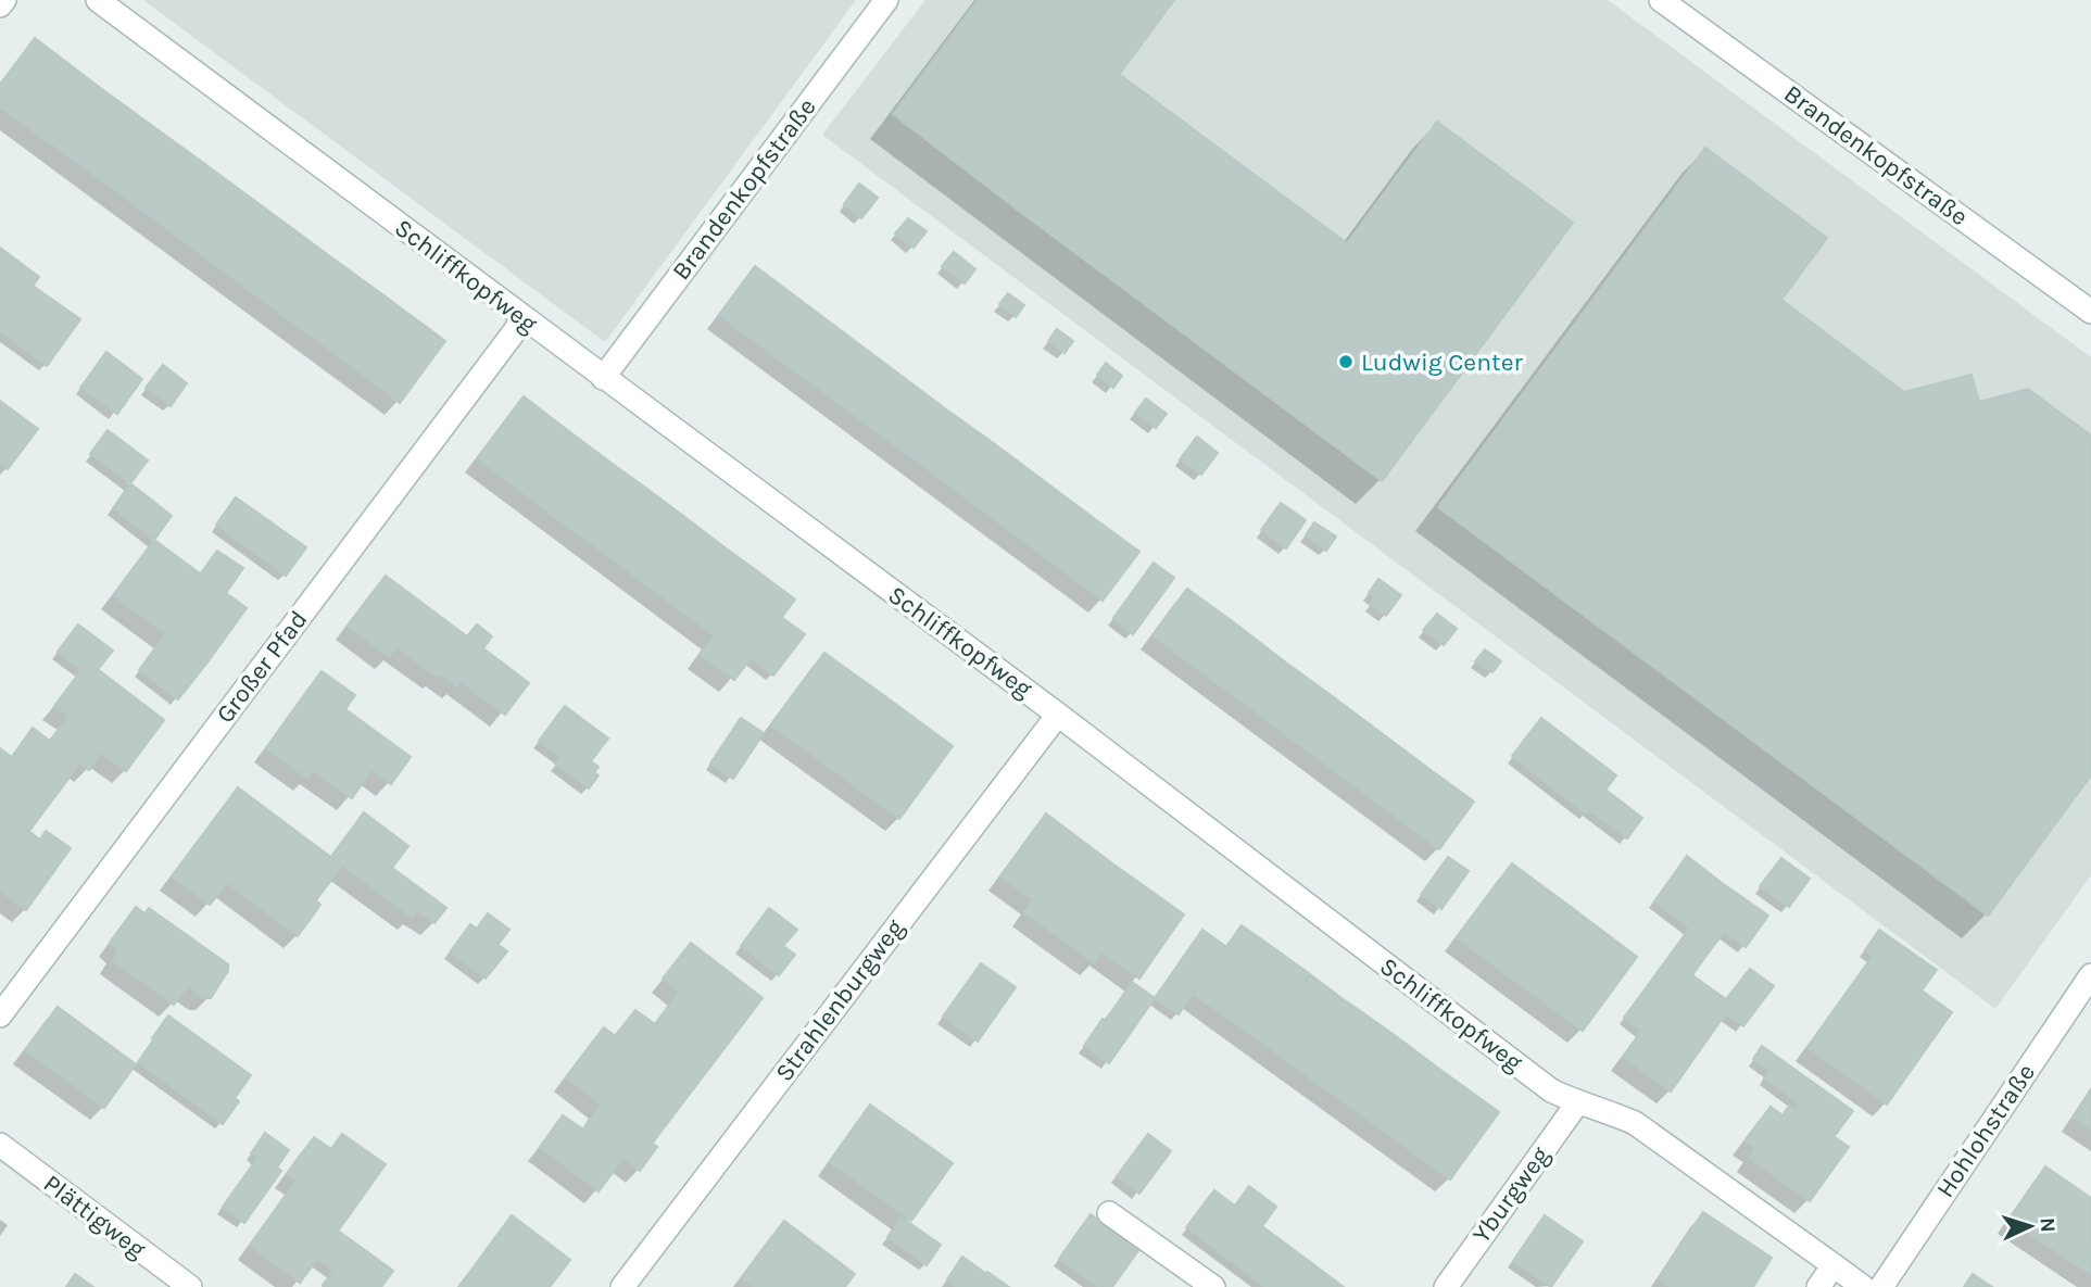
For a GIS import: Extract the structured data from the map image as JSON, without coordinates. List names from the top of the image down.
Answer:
{
  "streets": {
    "street": [
      "Brandenkopfstraße",
      "Schliffkopfweg",
      "Großer Pfad",
      "Strahlenburgweg",
      "Hohlohstraße",
      "Yburgweg",
      "Plättigweg"
    ]
  },
  "crossings": [
    ["Brandenkopfstraße", "Schliffkopfweg"],
    ["Schliffkopfweg", "Großer Pfad"],
    ["Schliffkopfweg", "Strahlenburgweg"],
    ["Schliffkopfweg", "Yburgweg"]
  ],
  "places": ["Ludwig Center"],
  "north": "right"
}
